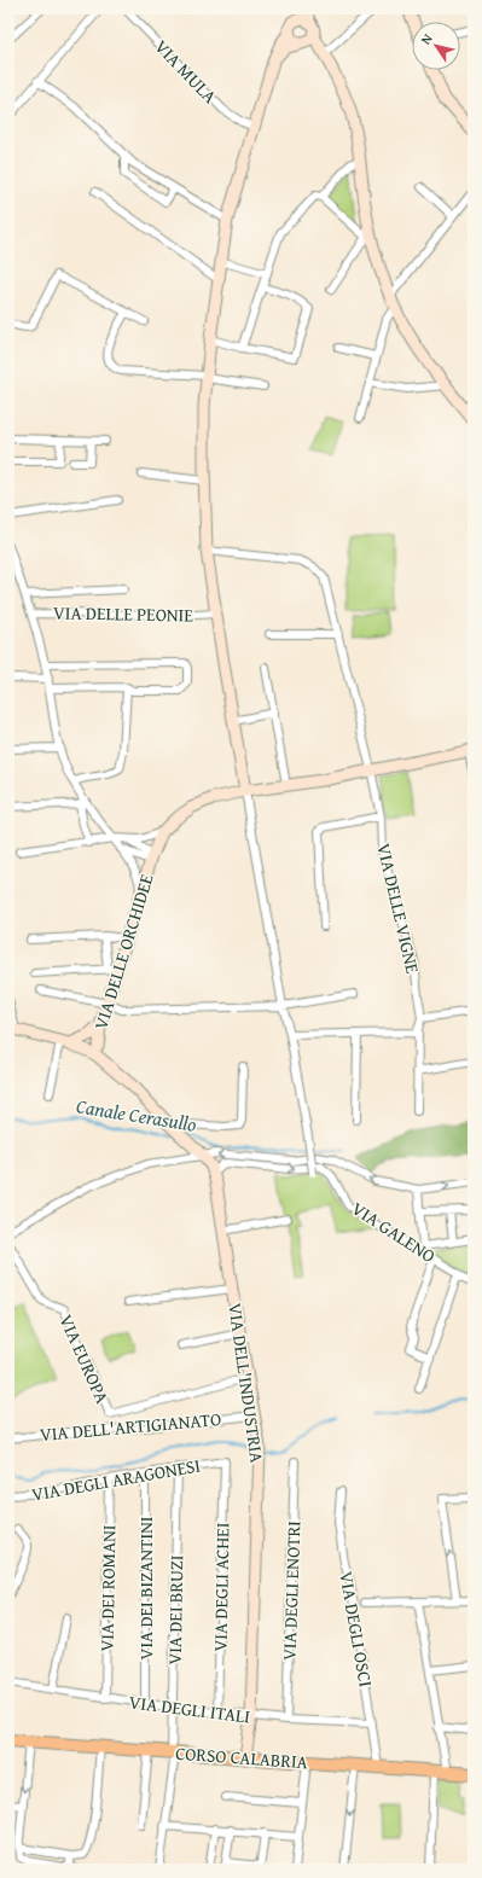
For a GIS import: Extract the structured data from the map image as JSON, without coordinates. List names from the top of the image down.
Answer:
{
  "streets": {
    "main road": ["CORSO CALABRIA"],
    "street": [
      "VIA MULA",
      "VIA DELLE PEONIE",
      "VIA DELLE VIGNE",
      "VIA DELLE ORCHIDEE",
      "VIA GALENO",
      "VIA EUROPA",
      "VIA DELL'INDUSTRIA",
      "VIA DELL'ARTIGIANATO",
      "VIA DEGLI ARAGONESI",
      "VIA DEGLI ACHEI",
      "VIA DEI ROMANI",
      "VIA DEI BIZANTINI",
      "VIA DEGLI ENOTRI",
      "VIA DEI BRUZI",
      "VIA DEGLI OSCI",
      "VIA DEGLI ITALI"
    ]
  },
  "crossings": [
    ["VIA DELLE ORCHIDEE", "VIA DELL'INDUSTRIA"],
    ["VIA GALENO", "VIA DELL'INDUSTRIA"],
    ["VIA EUROPA", "VIA DELL'INDUSTRIA"],
    ["VIA DELL'INDUSTRIA", "VIA DELL'ARTIGIANATO"],
    ["VIA DELL'INDUSTRIA", "VIA DEGLI ITALI"],
    ["VIA DELL'INDUSTRIA", "CORSO CALABRIA"],
    ["VIA DEGLI ARAGONESI", "VIA DEGLI ACHEI"],
    ["VIA DEGLI ARAGONESI", "VIA DEI ROMANI"],
    ["VIA DEGLI ARAGONESI", "VIA DEI BIZANTINI"],
    ["VIA DEGLI ARAGONESI", "VIA DEI BRUZI"],
    ["VIA DEGLI ACHEI", "VIA DEGLI ITALI"],
    ["VIA DEI ROMANI", "VIA DEGLI ITALI"],
    ["VIA DEI BIZANTINI", "VIA DEGLI ITALI"],
    ["VIA DEGLI ENOTRI", "VIA DEGLI ITALI"],
    ["VIA DEI BRUZI", "VIA DEGLI ITALI"],
    ["VIA DEI BRUZI", "CORSO CALABRIA"],
    ["VIA DEGLI OSCI", "VIA DEGLI ITALI"],
    ["VIA DEGLI OSCI", "CORSO CALABRIA"]
  ],
  "water": ["Canale Cerasullo"],
  "north": "top left"
}
